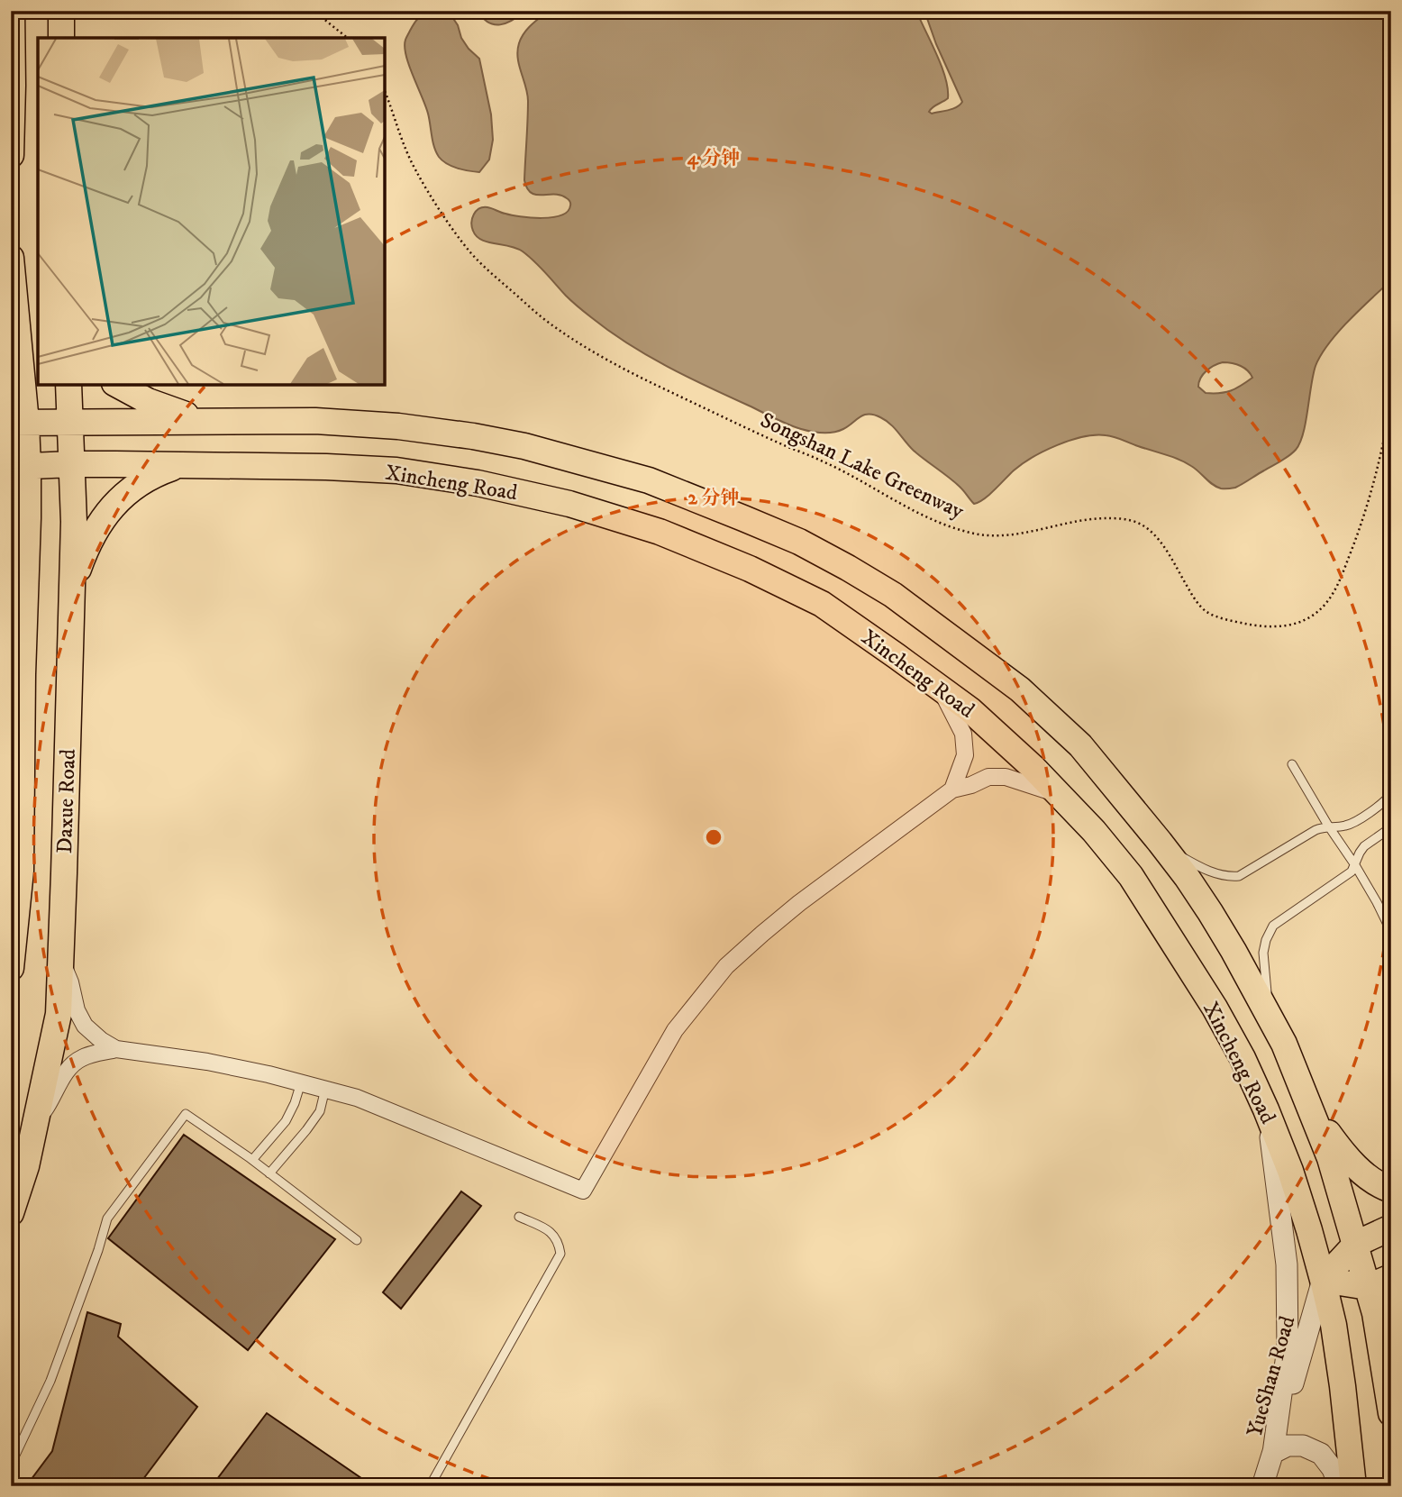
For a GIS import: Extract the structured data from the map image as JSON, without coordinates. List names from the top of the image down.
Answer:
{
  "streets": {
    "main road": ["Xincheng Road", "Daxue Road"],
    "street": ["YueShan Road"],
    "path": ["Songshan Lake Greenway"]
  },
  "crossings": [
    ["Xincheng Road", "Daxue Road"],
    ["Xincheng Road", "YueShan Road"]
  ],
  "rings": ["4 分钟", "2 分钟"]
}
